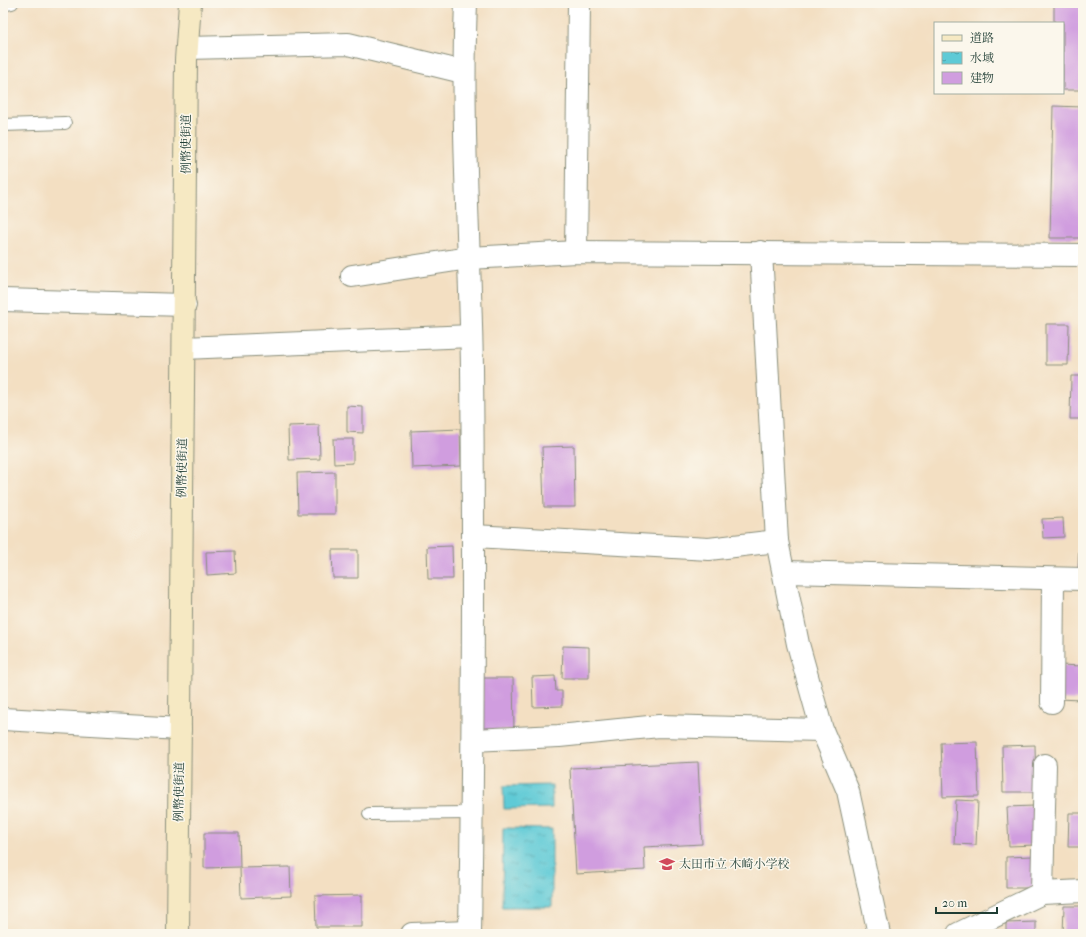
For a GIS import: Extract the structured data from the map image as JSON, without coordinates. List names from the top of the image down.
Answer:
{
  "streets": {
    "main road": ["例幣使街道"]
  },
  "places": {
    "school or university": ["太田市立 木崎小学校"]
  },
  "legend": ["道路", "水域", "建物"],
  "scale_bar": "20 m"
}
